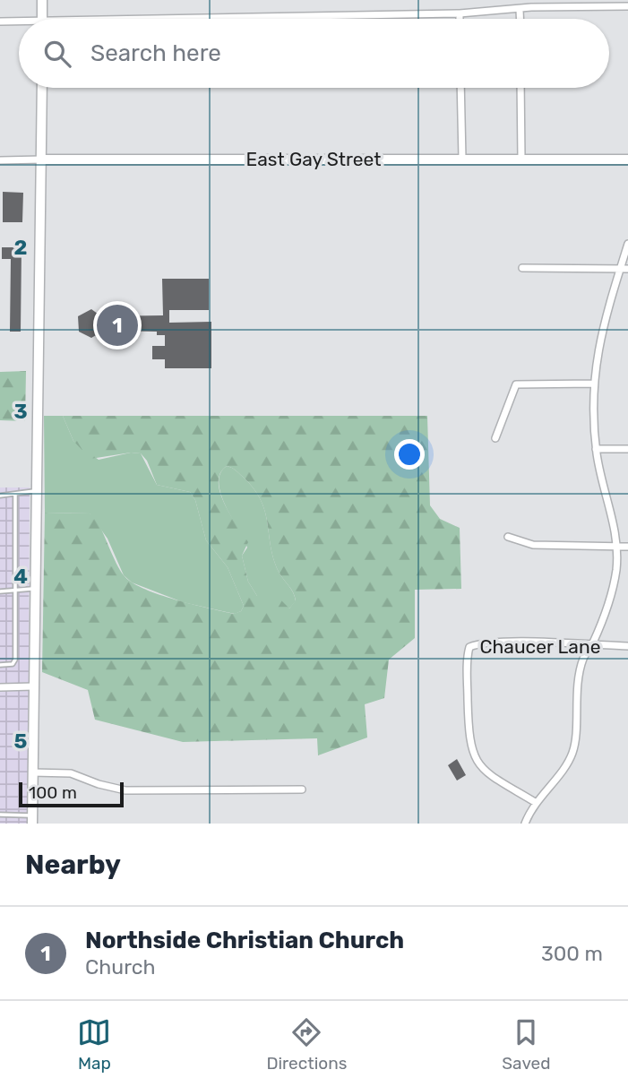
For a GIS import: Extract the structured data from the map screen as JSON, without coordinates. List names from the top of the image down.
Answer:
{
  "streets": {
    "main road": ["East Gay Street"],
    "street": ["Chaucer Lane"]
  },
  "scale_bar": "100 m",
  "page": {
    "search": "Search here",
    "pins": "1",
    "scale": "100 m",
    "heading": "Nearby",
    "list": [
      {
        "mark": "1",
        "name": "Northside Christian Church",
        "note": "Church",
        "value": "300 m"
      }
    ],
    "nav": ["Map", "Directions", "Saved"]
  },
  "grid": {
    "rows": [
      "2",
      "3",
      "4",
      "5"
    ]
  }
}
